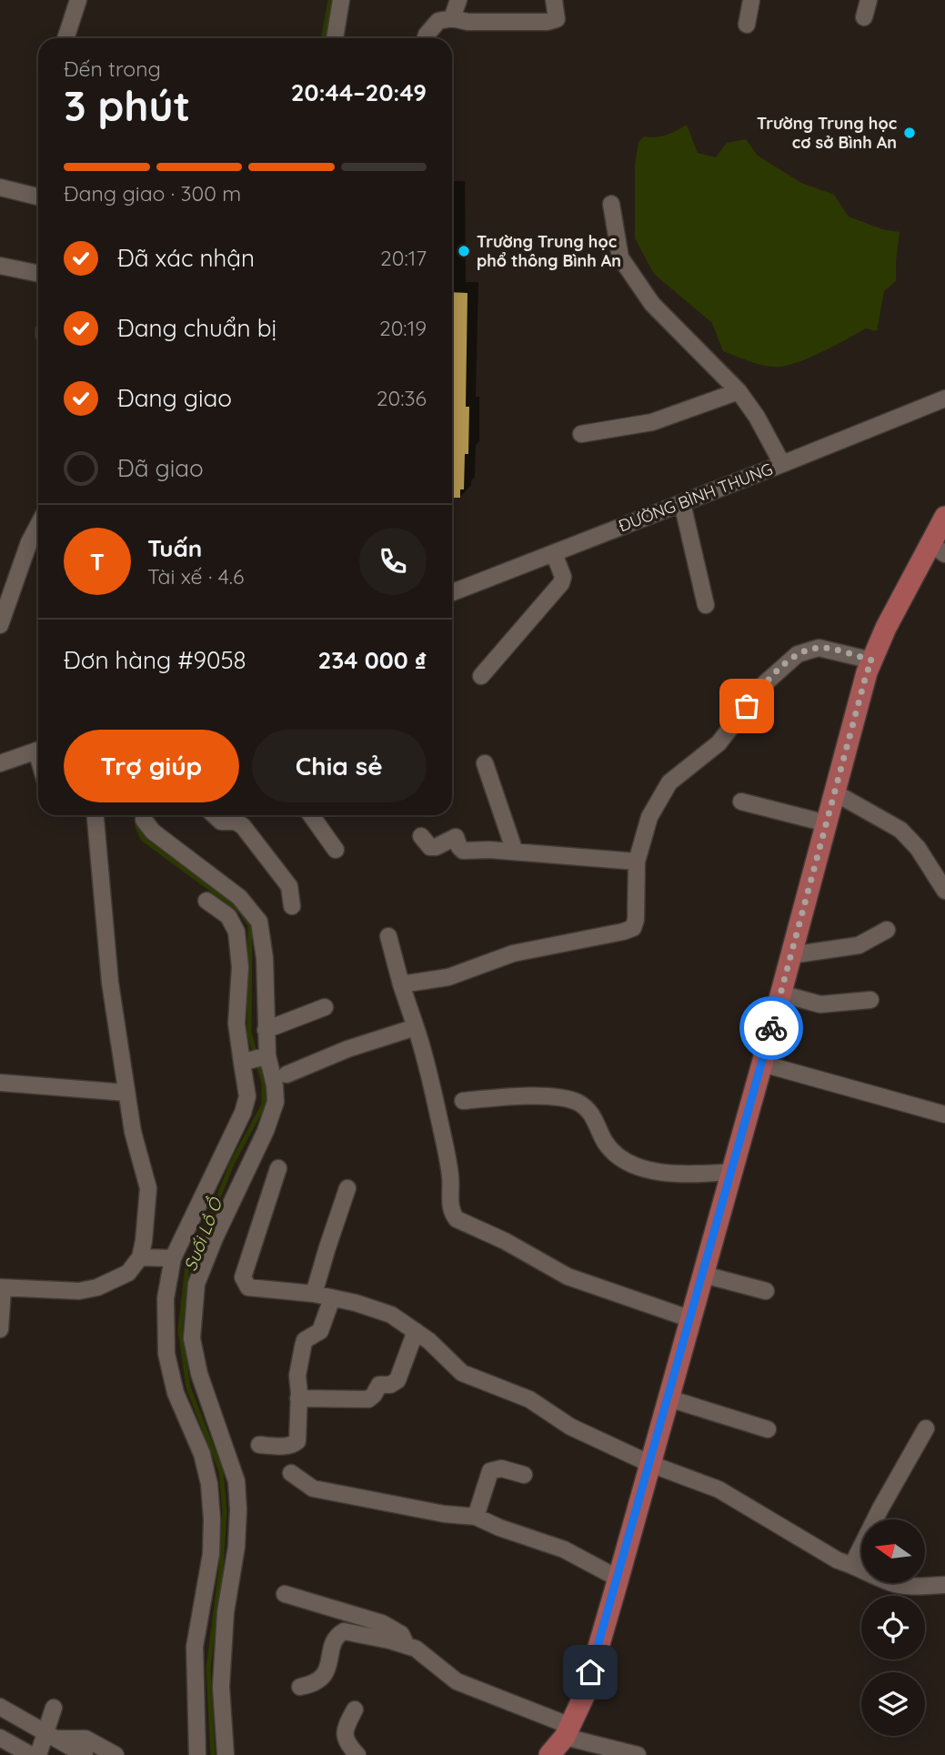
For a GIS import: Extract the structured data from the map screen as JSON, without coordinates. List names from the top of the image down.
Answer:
{
  "streets": {
    "street": ["ĐƯỜNG BÌNH THUNG"]
  },
  "water": ["Suối Lồ Ồ"],
  "places": ["Trường Trung học cơ sở Bình An", "Trường Trung học phổ thông Bình An"],
  "north": "left",
  "page": {
    "heading": ["3 phút", "Đến trong", "20:44–20:49"],
    "panel": [
      "Tuấn",
      "Tài xế · 4.6",
      "Đơn hàng #9058",
      "234 000 ₫"
    ],
    "bar": "Đang giao · 300 m",
    "list": [
      ["Đã xác nhận", "20:17"],
      ["Đang chuẩn bị", "20:19"],
      ["Đang giao", "20:36"],
      "Đã giao"
    ],
    "round": "T",
    "buttons": ["Trợ giúp", "Chia sẻ"]
  }
}
